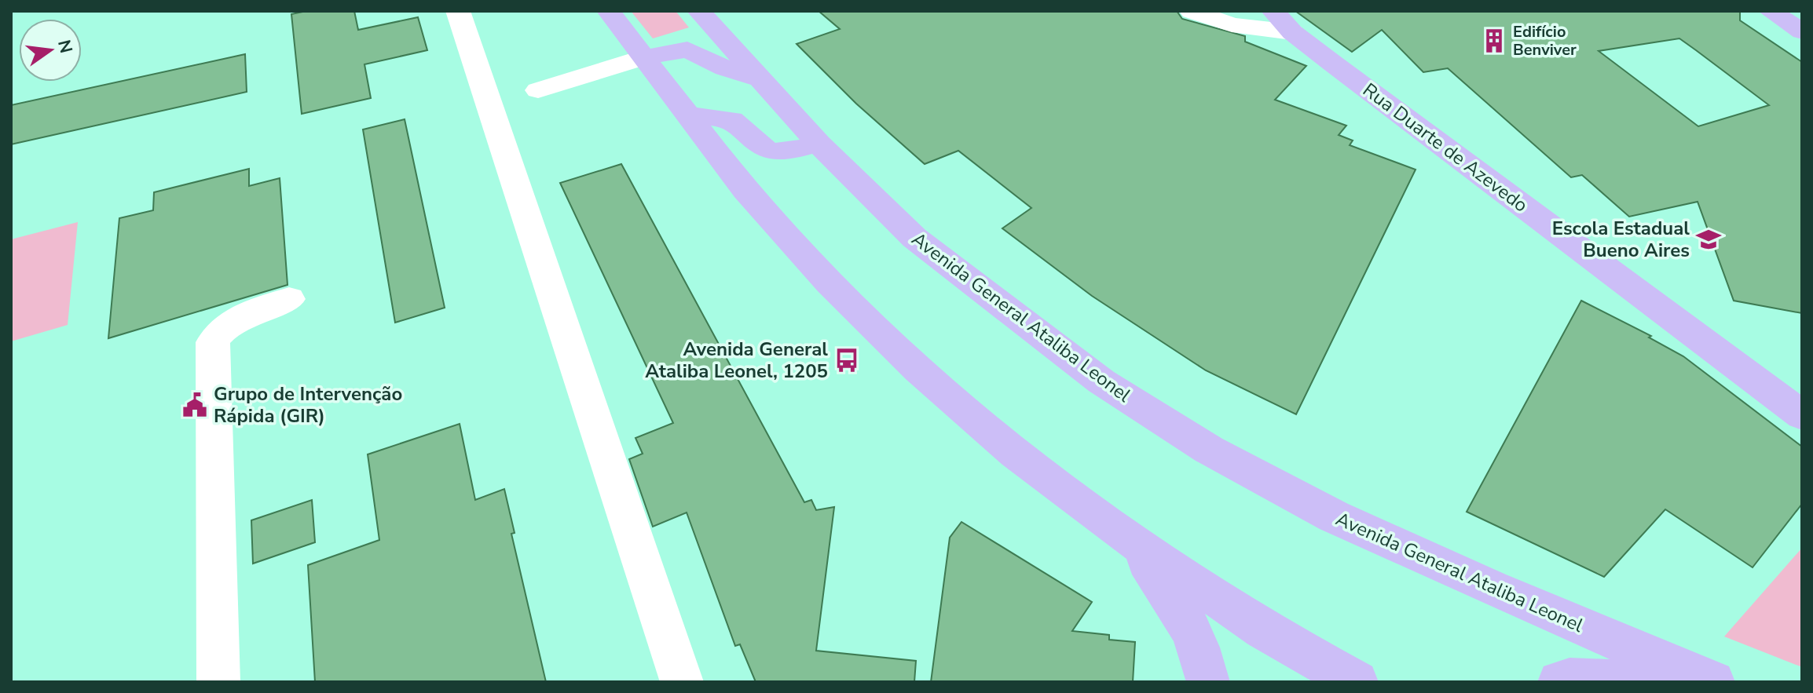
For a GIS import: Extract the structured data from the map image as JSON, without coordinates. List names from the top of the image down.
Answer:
{
  "streets": {
    "main road": ["Rua Duarte de Azevedo", "Avenida General Ataliba Leonel"]
  },
  "places": {
    "building": ["Edifício Benviver"],
    "school or university": ["Escola Estadual Bueno Aires"],
    "bus stop": ["Avenida General Ataliba Leonel, 1205"],
    "public building": ["Grupo de Intervenção Rápida (GIR)"]
  },
  "north": "right"
}
